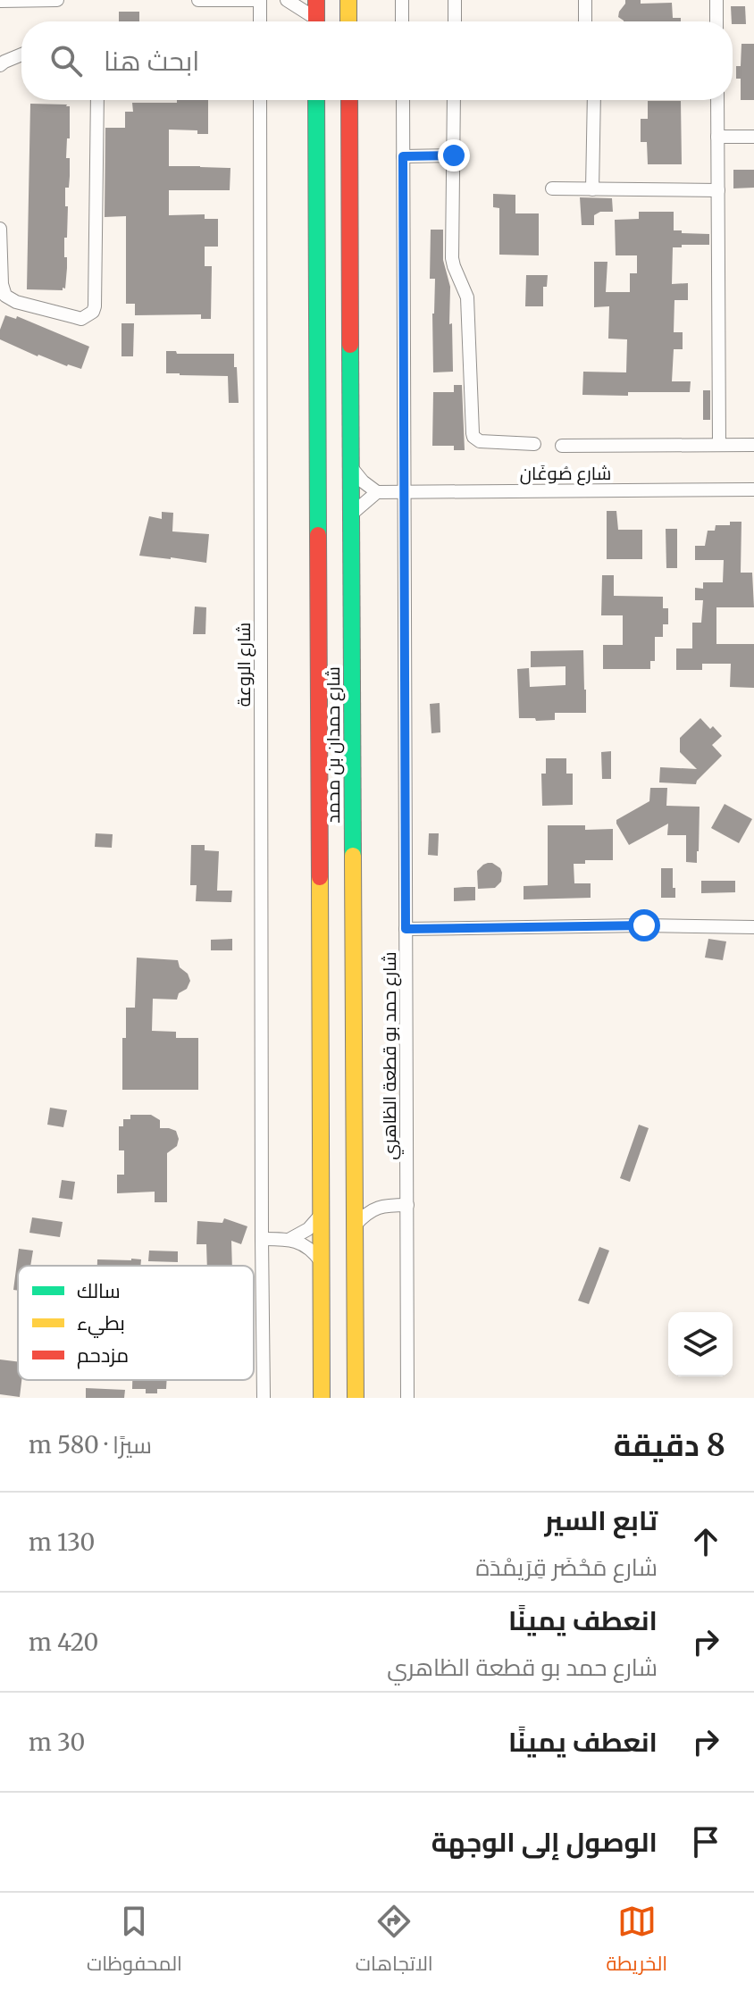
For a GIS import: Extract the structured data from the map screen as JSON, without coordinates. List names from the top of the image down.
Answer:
{
  "streets": {
    "main road": ["شارع حمدان بن محمد"],
    "street": ["شارع صُوغَان", "شارع الروعة", "شارع حمد بو قطعة الظاهري"]
  },
  "crossings": [
    ["شارع صُوغَان", "شارع حمد بو قطعة الظاهري"]
  ],
  "legend": ["سالك", "بطيء", "مزدحم"],
  "page": {
    "search": "ابحث هنا",
    "heading": ["8 دقيقة", "سيرًا · 580 m"],
    "list": [
      ["تابع السير", "شارع مَحْضَر قِرَيمْدَة", "130 m"],
      ["انعطف يمينًا", "شارع حمد بو قطعة الظاهري", "420 m"],
      ["انعطف يمينًا", "30 m"],
      "الوصول إلى الوجهة"
    ],
    "nav": ["الخريطة", "الاتجاهات", "المحفوظات"]
  }
}
